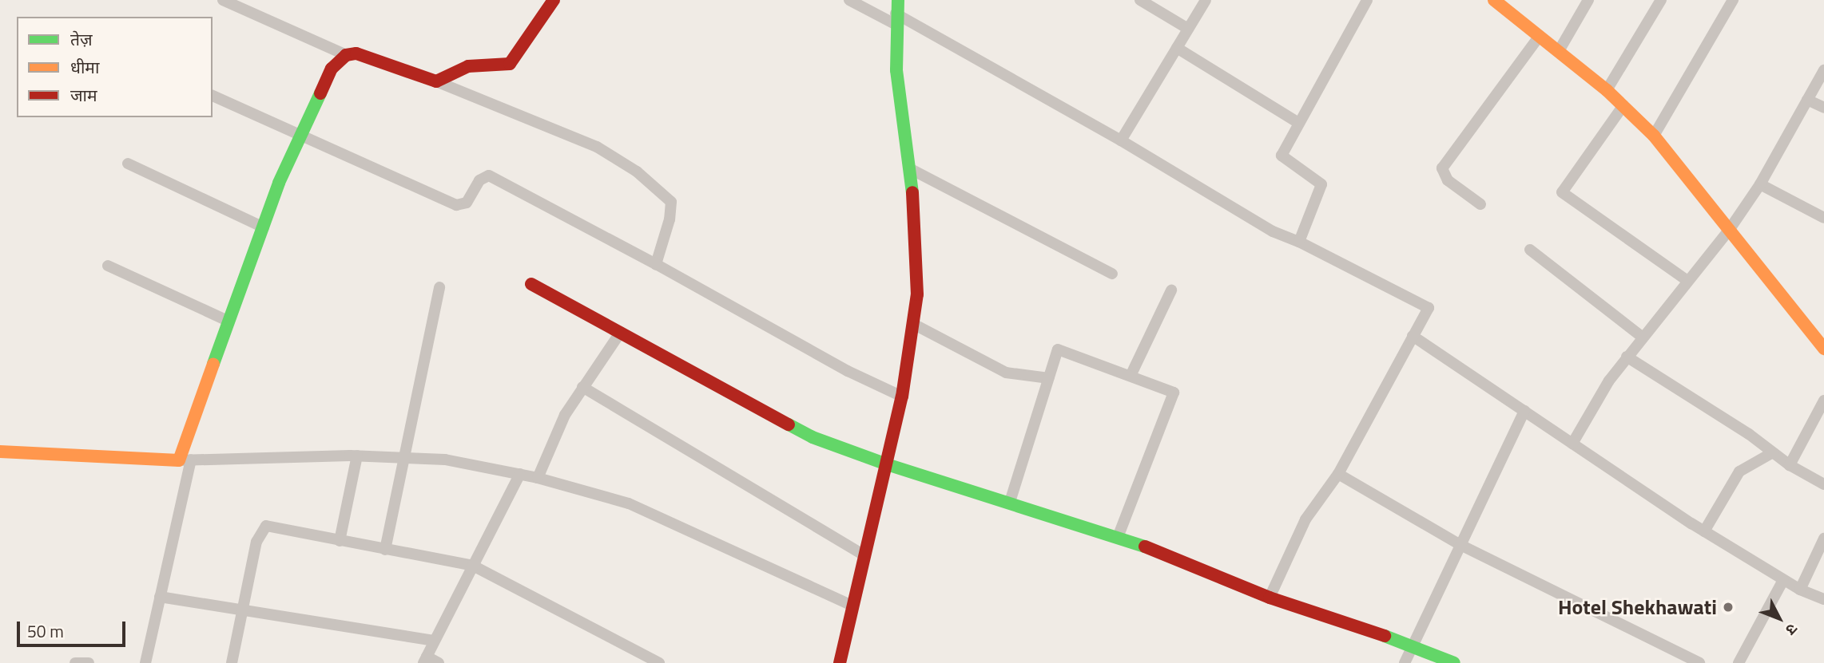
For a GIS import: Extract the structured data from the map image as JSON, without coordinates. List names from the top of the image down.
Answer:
{
  "places": ["Hotel Shekhawati"],
  "legend": ["तेज़", "धीमा", "जाम"],
  "scale_bar": "50 m",
  "north": "bottom right"
}
